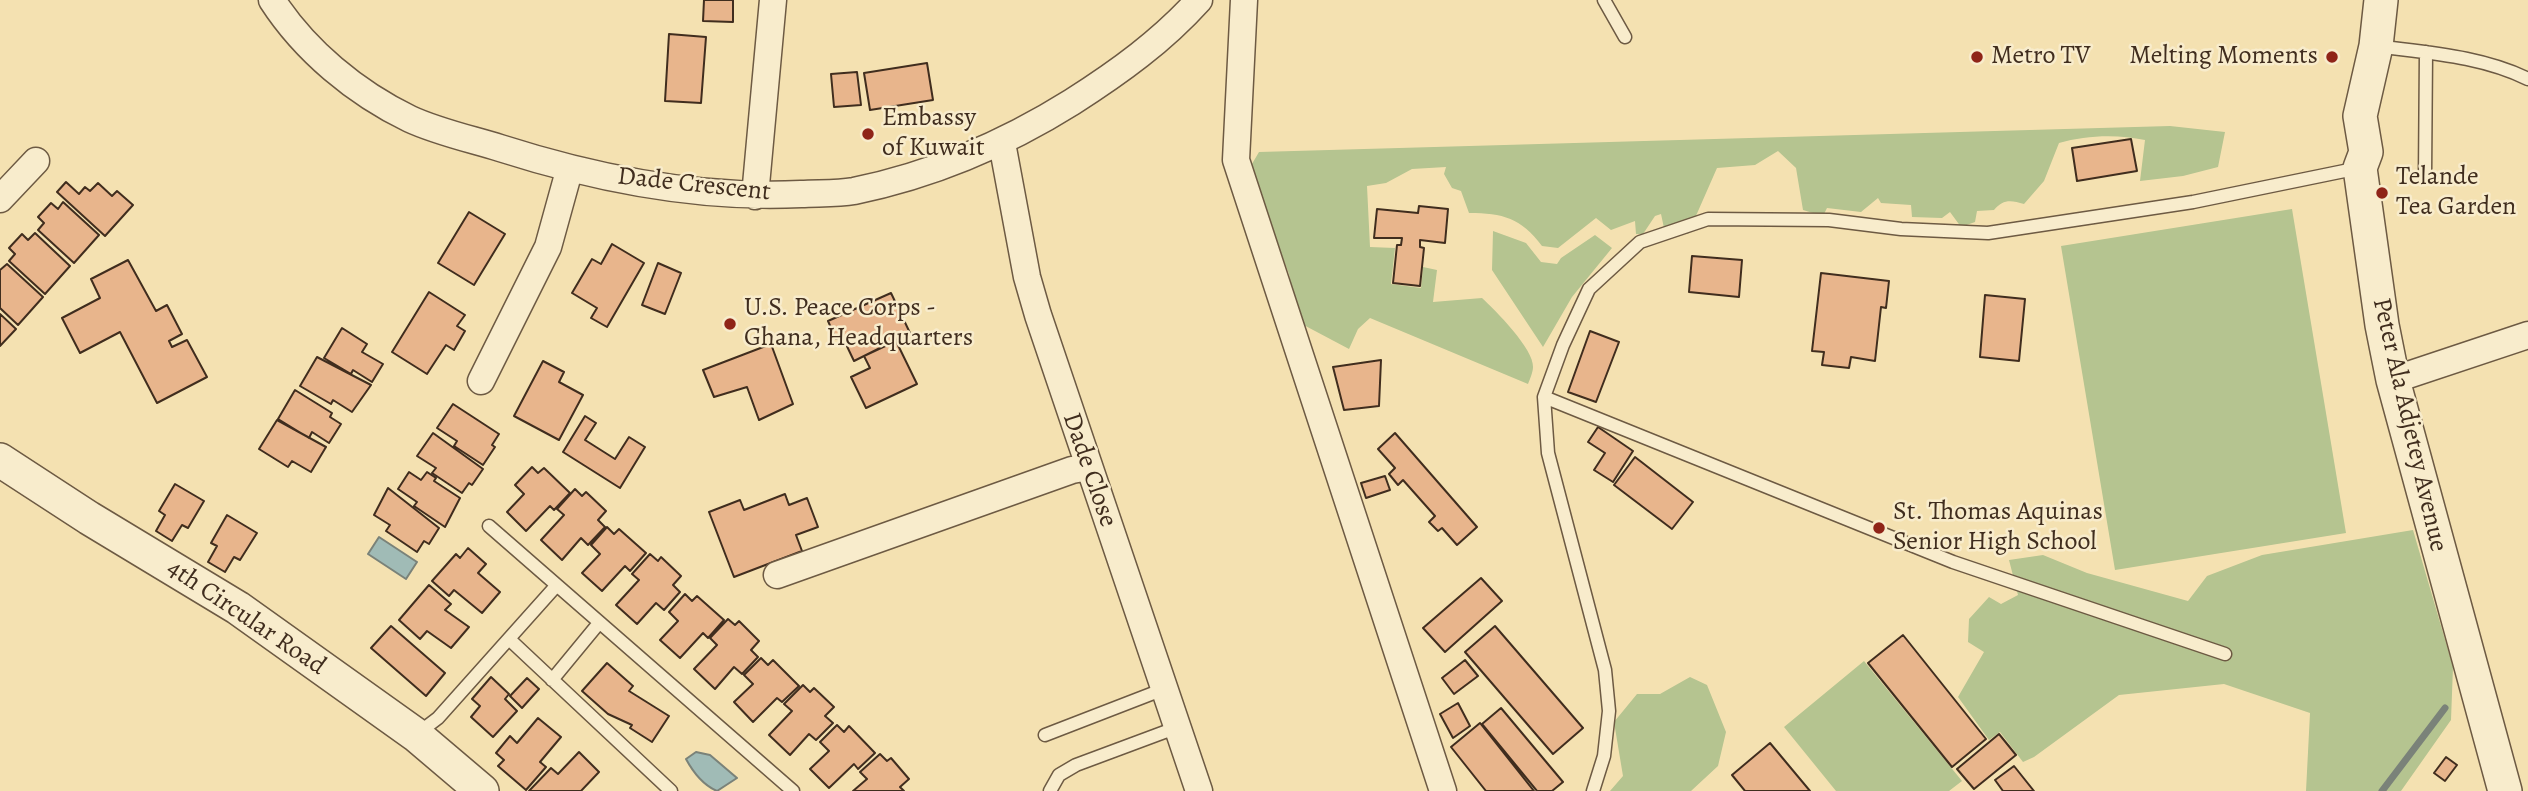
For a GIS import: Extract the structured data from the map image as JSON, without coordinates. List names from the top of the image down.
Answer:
{
  "streets": {
    "street": [
      "Dade Crescent",
      "Peter Ala Adjetey Avenue",
      "Dade Close",
      "4th Circular Road"
    ]
  },
  "crossings": [
    ["Dade Crescent", "Dade Close"]
  ],
  "places": [
    "Metro TV",
    "Melting Moments",
    "Embassy of Kuwait",
    "Telande Tea Garden",
    "U.S. Peace Corps - Ghana, Headquarters",
    "St. Thomas Aquinas Senior High School"
  ]
}
